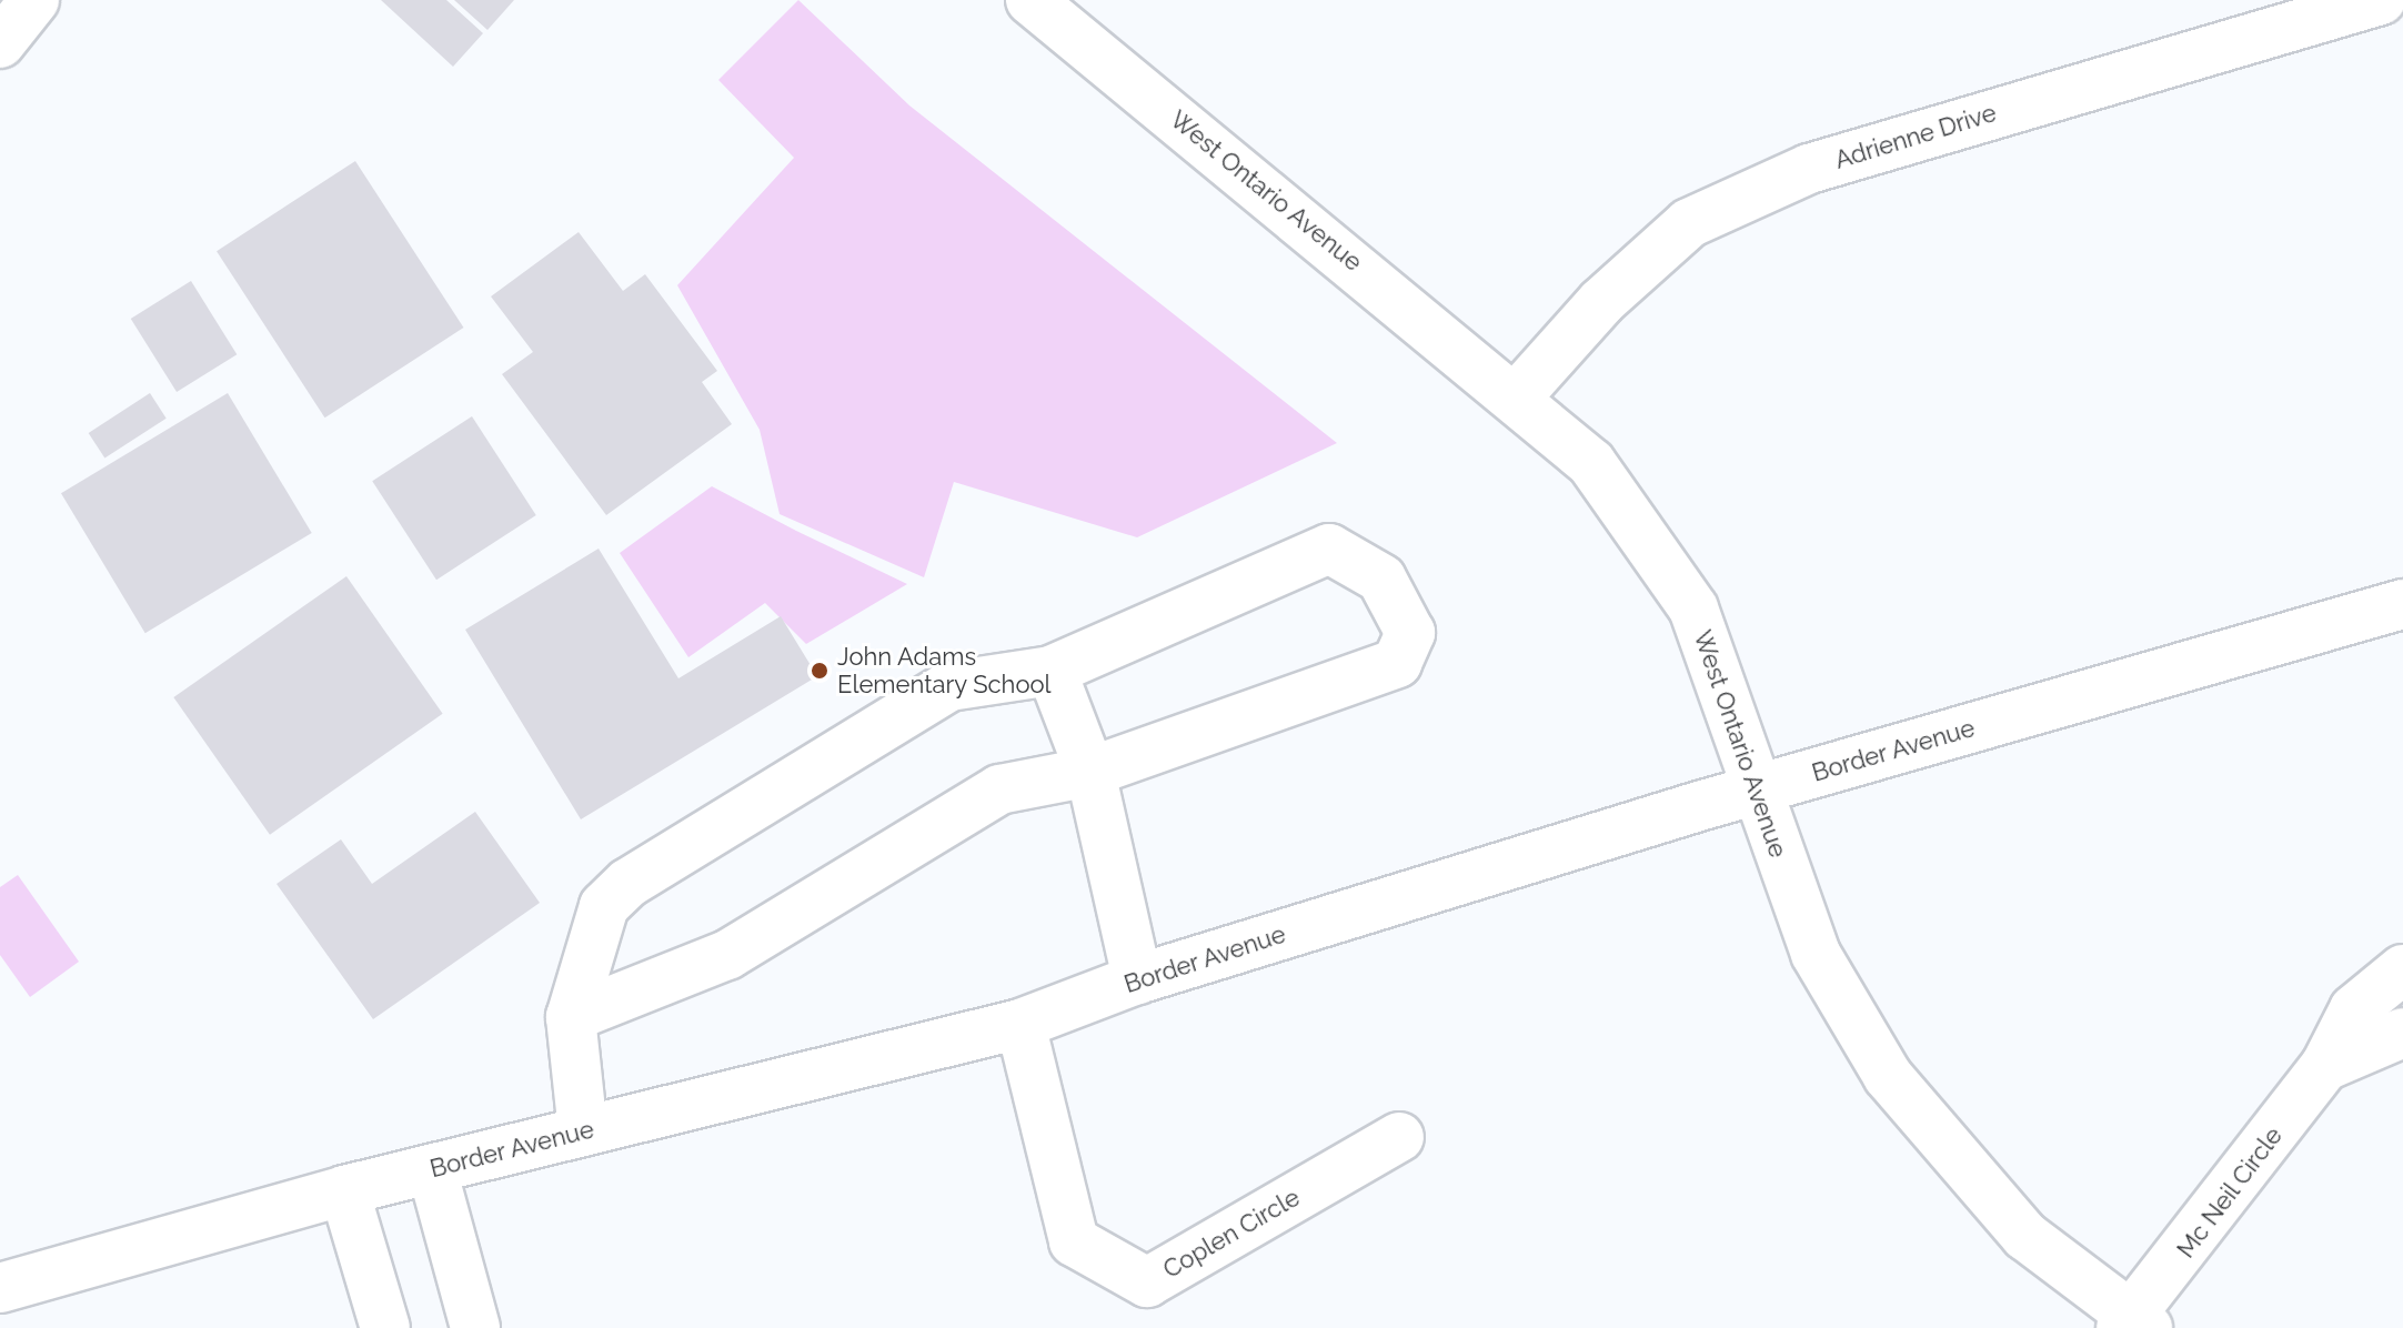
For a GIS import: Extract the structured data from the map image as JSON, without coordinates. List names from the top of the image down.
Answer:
{
  "streets": {
    "street": [
      "Adrienne Drive",
      "West Ontario Avenue",
      "Border Avenue",
      "Mc Neil Circle",
      "Coplen Circle"
    ]
  },
  "crossings": [
    ["Adrienne Drive", "West Ontario Avenue"],
    ["West Ontario Avenue", "Border Avenue"],
    ["West Ontario Avenue", "Mc Neil Circle"],
    ["Border Avenue", "Coplen Circle"]
  ],
  "places": ["John Adams Elementary School"]
}
